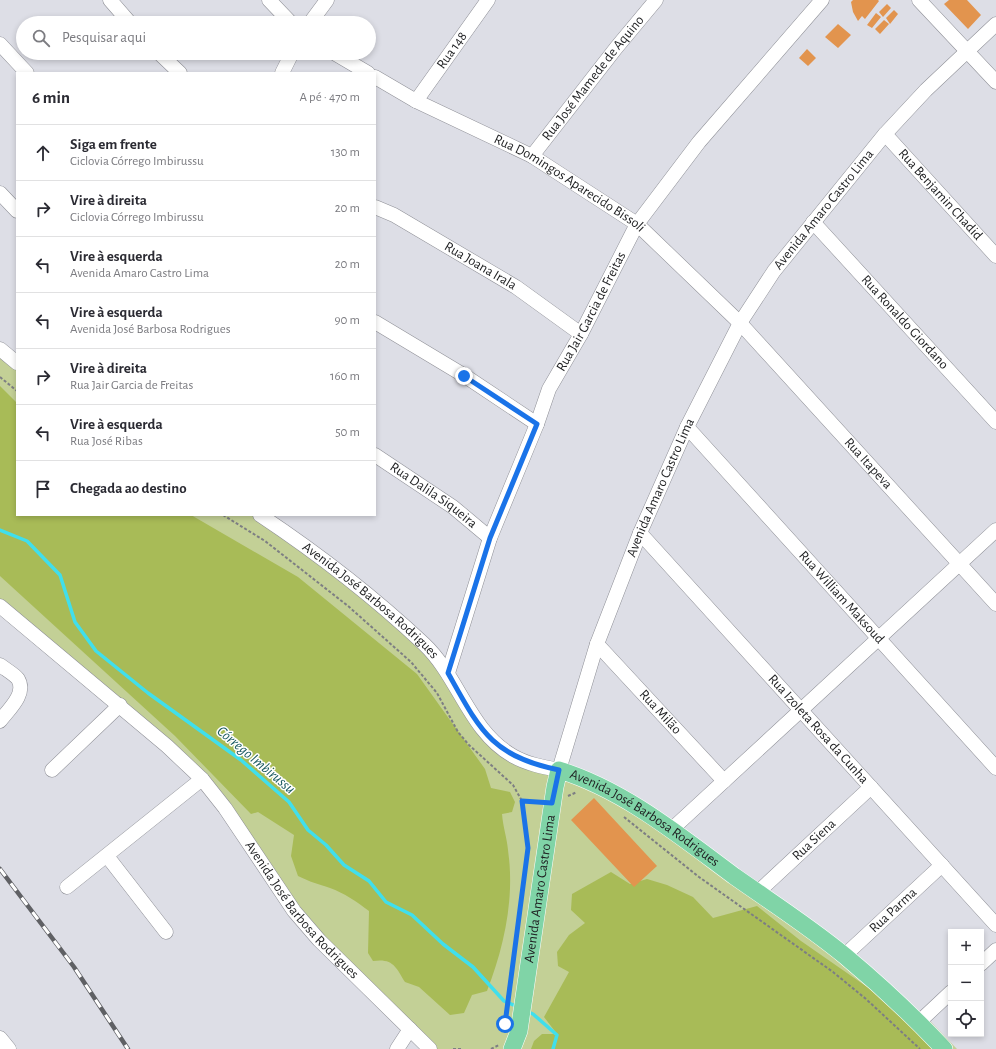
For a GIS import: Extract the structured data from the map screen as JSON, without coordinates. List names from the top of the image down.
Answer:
{
  "streets": {
    "main road": ["Avenida Amaro Castro Lima", "Avenida José Barbosa Rodrigues"],
    "street": [
      "Rua 148",
      "Rua José Mamede de Aquino",
      "Rua Domingos Aparecido Bissoli",
      "Rua Benjamin Chadid",
      "Rua Joana Irala",
      "Rua Jair Garcia de Freitas",
      "Rua Ronaldo Giordano",
      "Rua Itapeva",
      "Rua Dalila Siqueira",
      "Rua William Maksoud",
      "Rua Milão",
      "Rua Izoleta Rosa da Cunha",
      "Rua Siena",
      "Rua Parma"
    ]
  },
  "crossings": [
    ["Rua 148", "Rua Domingos Aparecido Bissoli"],
    ["Rua José Mamede de Aquino", "Rua Domingos Aparecido Bissoli"],
    ["Rua Domingos Aparecido Bissoli", "Avenida Amaro Castro Lima"],
    ["Rua Domingos Aparecido Bissoli", "Rua Jair Garcia de Freitas"],
    ["Rua Domingos Aparecido Bissoli", "Rua Itapeva"],
    ["Rua Benjamin Chadid", "Avenida Amaro Castro Lima"],
    ["Avenida Amaro Castro Lima", "Rua Ronaldo Giordano"],
    ["Avenida Amaro Castro Lima", "Rua Itapeva"],
    ["Avenida Amaro Castro Lima", "Rua William Maksoud"],
    ["Avenida Amaro Castro Lima", "Avenida José Barbosa Rodrigues"],
    ["Avenida Amaro Castro Lima", "Rua Milão"],
    ["Avenida Amaro Castro Lima", "Rua Izoleta Rosa da Cunha"],
    ["Rua Joana Irala", "Rua Jair Garcia de Freitas"],
    ["Rua Jair Garcia de Freitas", "Rua Dalila Siqueira"],
    ["Rua Jair Garcia de Freitas", "Avenida José Barbosa Rodrigues"],
    ["Avenida José Barbosa Rodrigues", "Rua Siena"],
    ["Avenida José Barbosa Rodrigues", "Rua Parma"],
    ["Rua Izoleta Rosa da Cunha", "Rua Siena"],
    ["Rua Izoleta Rosa da Cunha", "Rua Parma"]
  ],
  "water": ["Córrego Imbirussu"],
  "page": {
    "search": "Pesquisar aqui",
    "heading": ["6 min", "A pé · 470 m"],
    "list": [
      ["Siga em frente", "Ciclovia Córrego Imbirussu", "130 m"],
      ["Vire à direita", "Ciclovia Córrego Imbirussu", "20 m"],
      ["Vire à esquerda", "Avenida Amaro Castro Lima", "20 m"],
      ["Vire à esquerda", "Avenida José Barbosa Rodrigues", "90 m"],
      ["Vire à direita", "Rua Jair Garcia de Freitas", "160 m"],
      ["Vire à esquerda", "Rua José Ribas", "50 m"],
      "Chegada ao destino"
    ],
    "map_buttons": ["+", "−"]
  }
}
